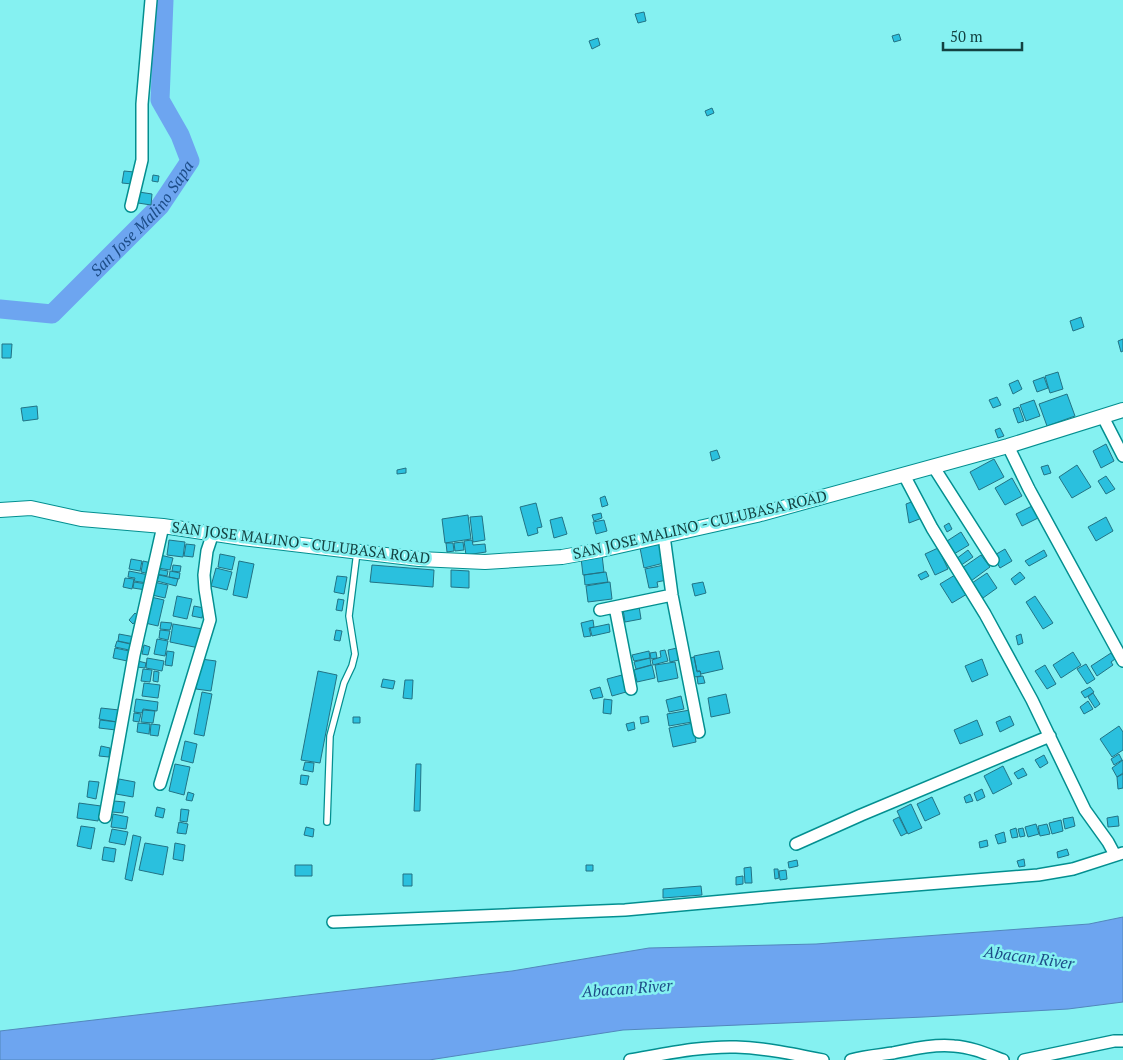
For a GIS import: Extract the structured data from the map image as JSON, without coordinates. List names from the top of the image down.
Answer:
{
  "streets": {
    "street": ["SAN JOSE MALINO - CULUBASA ROAD"]
  },
  "water": ["San Jose Malino Sapa", "Abacan River"],
  "scale_bar": "50 m"
}
